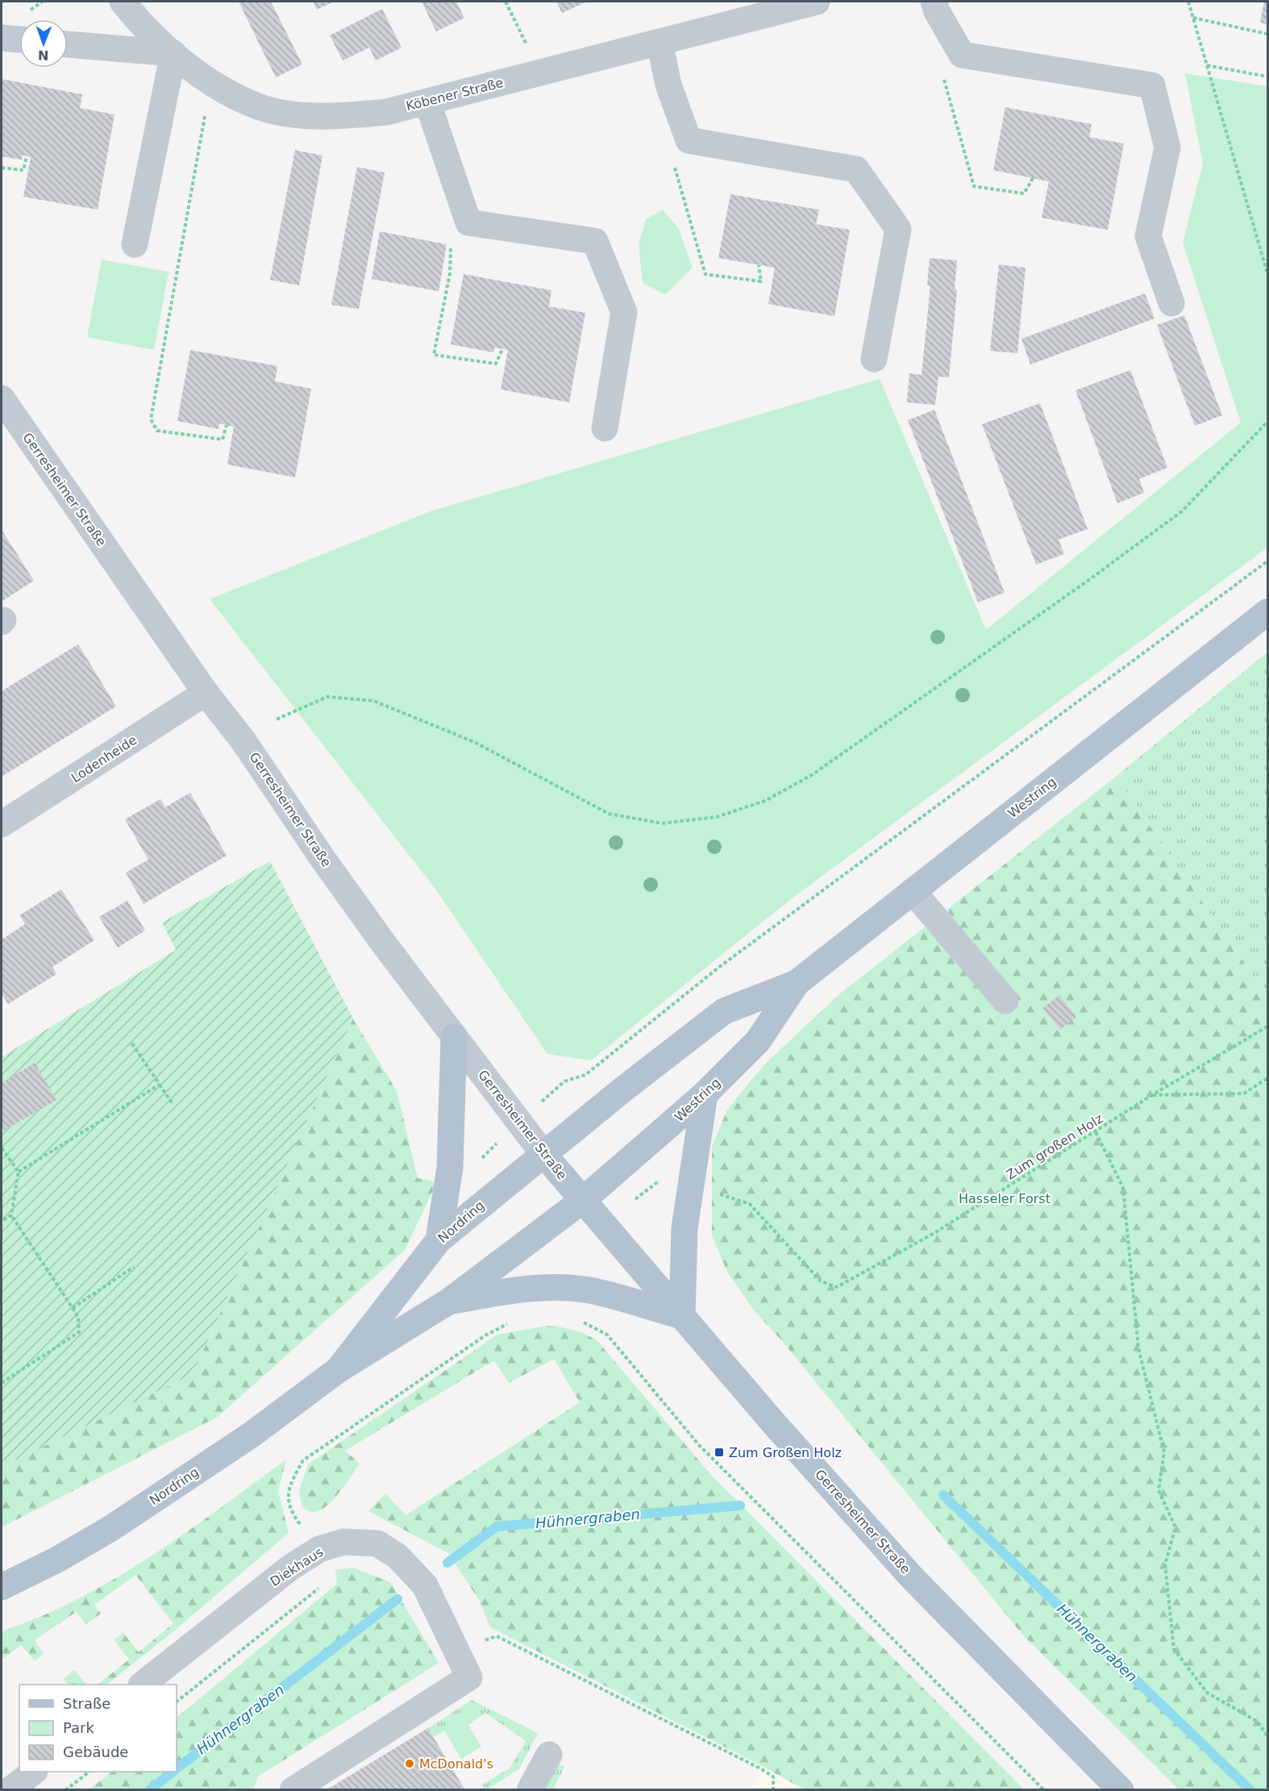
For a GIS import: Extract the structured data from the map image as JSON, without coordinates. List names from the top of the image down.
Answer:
{
  "streets": {
    "main road": ["Gerresheimer Straße", "Westring", "Nordring"],
    "street": ["Köbener Straße", "Lodenheide", "Diekhaus"],
    "path": ["Zum großen Holz"]
  },
  "crossings": [
    ["Gerresheimer Straße", "Lodenheide"],
    ["Gerresheimer Straße", "Westring"],
    ["Gerresheimer Straße", "Nordring"],
    ["Westring", "Nordring"]
  ],
  "water": ["Hühnergraben"],
  "parks": ["Hasseler Forst"],
  "places": {
    "transit": ["Zum Großen Holz"],
    "other": ["McDonald's"]
  },
  "legend": ["Straße", "Park", "Gebäude"],
  "north": "bottom"
}
